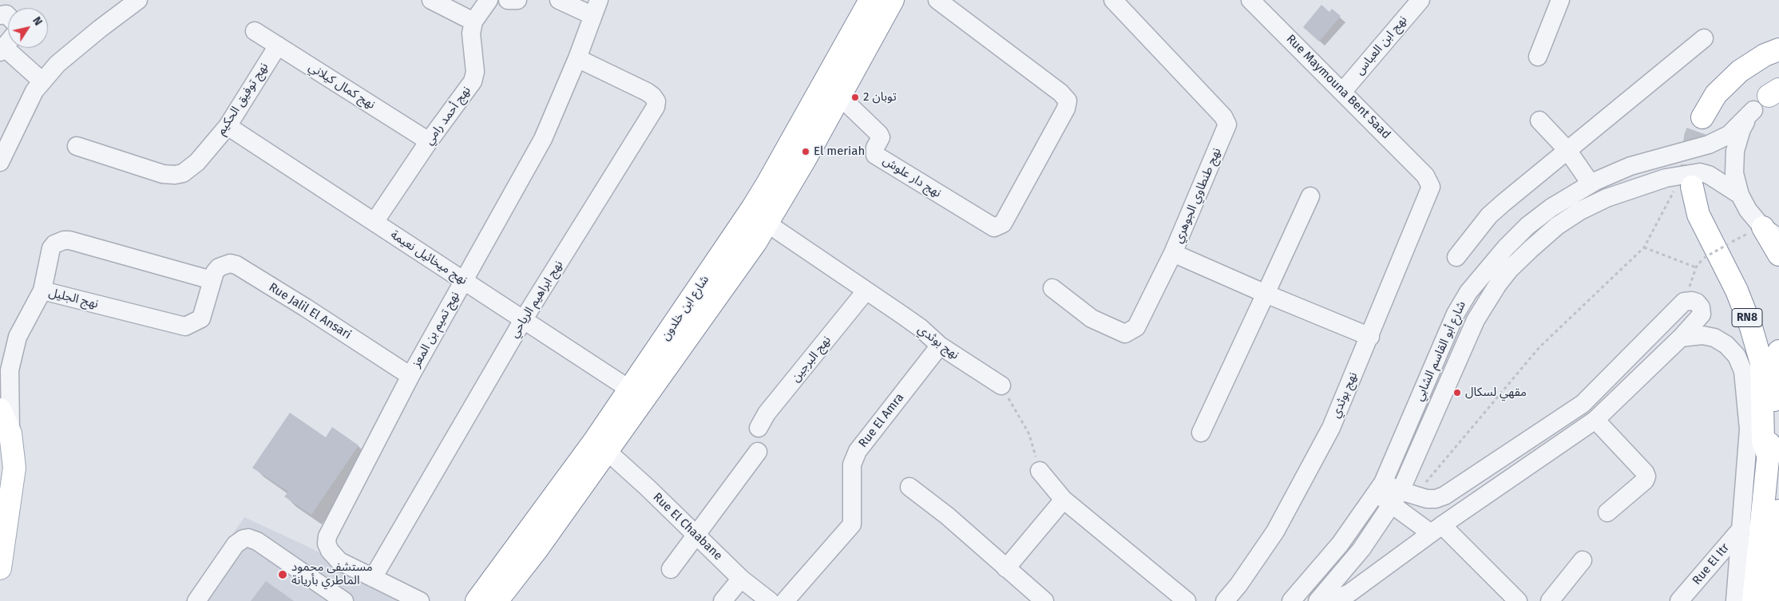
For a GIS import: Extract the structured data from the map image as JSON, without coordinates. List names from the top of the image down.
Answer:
{
  "streets": {
    "main road": ["شارع ابن خلدون", "RN8"],
    "street": [
      "نهج ابن العباس",
      "نهج كمال كيلاني",
      "Rue Maymouna Bent Saad",
      "نهج توفيق الحكيم",
      "نهج أحمد رامي",
      "نهج دار علوش",
      "نهج طنطاوي الجوهري",
      "نهج ميخائيل نعيمة",
      "نهج الجليل",
      "نهج ابراهيم الرياحي",
      "Rue Jalil El Ansari",
      "نهج تميم بن المعز",
      "نهج بوثدي",
      "شارع أبو القاسم الشابي",
      "نهج البرجين",
      "Rue El Amra",
      "Rue El Chaabane",
      "Rue El Itr"
    ]
  },
  "crossings": [
    ["نهج ابن العباس", "Rue Maymouna Bent Saad"],
    ["نهج كمال كيلاني", "نهج توفيق الحكيم"],
    ["نهج كمال كيلاني", "نهج أحمد رامي"],
    ["Rue Maymouna Bent Saad", "نهج بوثدي"],
    ["نهج توفيق الحكيم", "نهج ميخائيل نعيمة"],
    ["نهج أحمد رامي", "نهج ميخائيل نعيمة"],
    ["نهج دار علوش", "شارع ابن خلدون"],
    ["نهج طنطاوي الجوهري", "نهج بوثدي"],
    ["نهج ميخائيل نعيمة", "نهج ابراهيم الرياحي"],
    ["نهج ميخائيل نعيمة", "شارع ابن خلدون"],
    ["نهج ميخائيل نعيمة", "نهج تميم بن المعز"],
    ["نهج الجليل", "Rue Jalil El Ansari"],
    ["نهج ابراهيم الرياحي", "نهج تميم بن المعز"],
    ["شارع ابن خلدون", "نهج بوثدي"],
    ["شارع ابن خلدون", "Rue El Chaabane"],
    ["Rue Jalil El Ansari", "نهج تميم بن المعز"],
    ["RN8", "شارع أبو القاسم الشابي"],
    ["نهج بوثدي", "نهج البرجين"],
    ["نهج بوثدي", "Rue El Amra"]
  ],
  "places": [
    "توبان 2",
    "El meriah",
    "مقهي لسكال",
    "مستشفى محمود الماطري بأريانة"
  ],
  "north": "top right"
}
